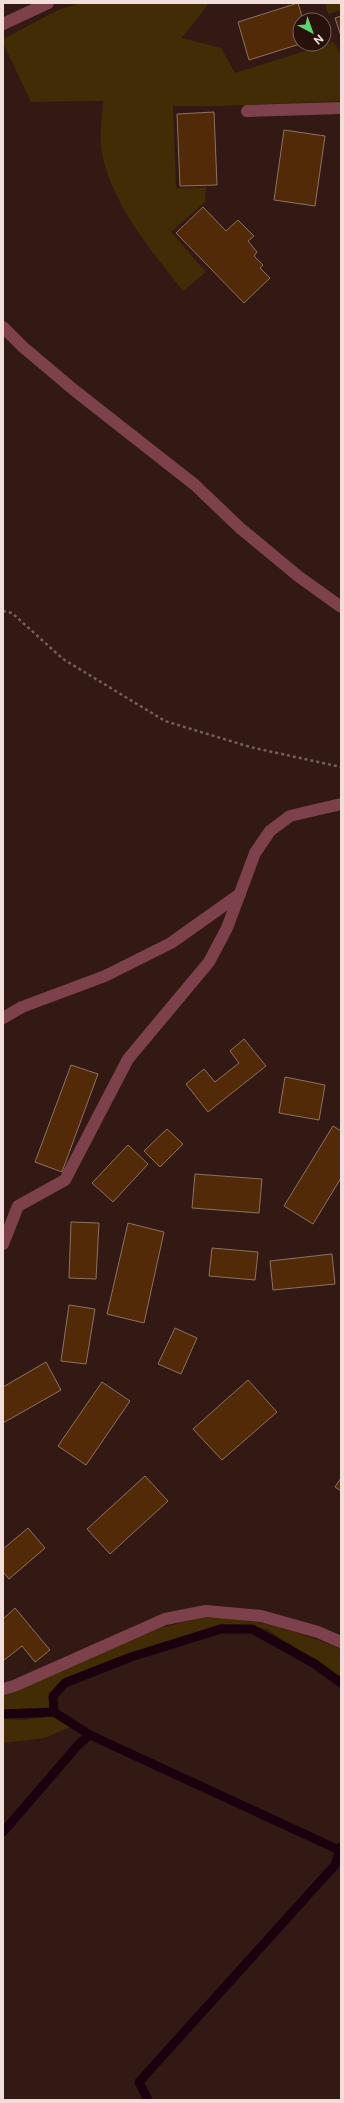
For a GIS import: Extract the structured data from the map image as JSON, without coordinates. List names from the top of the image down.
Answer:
{
  "north": "bottom right"
}
